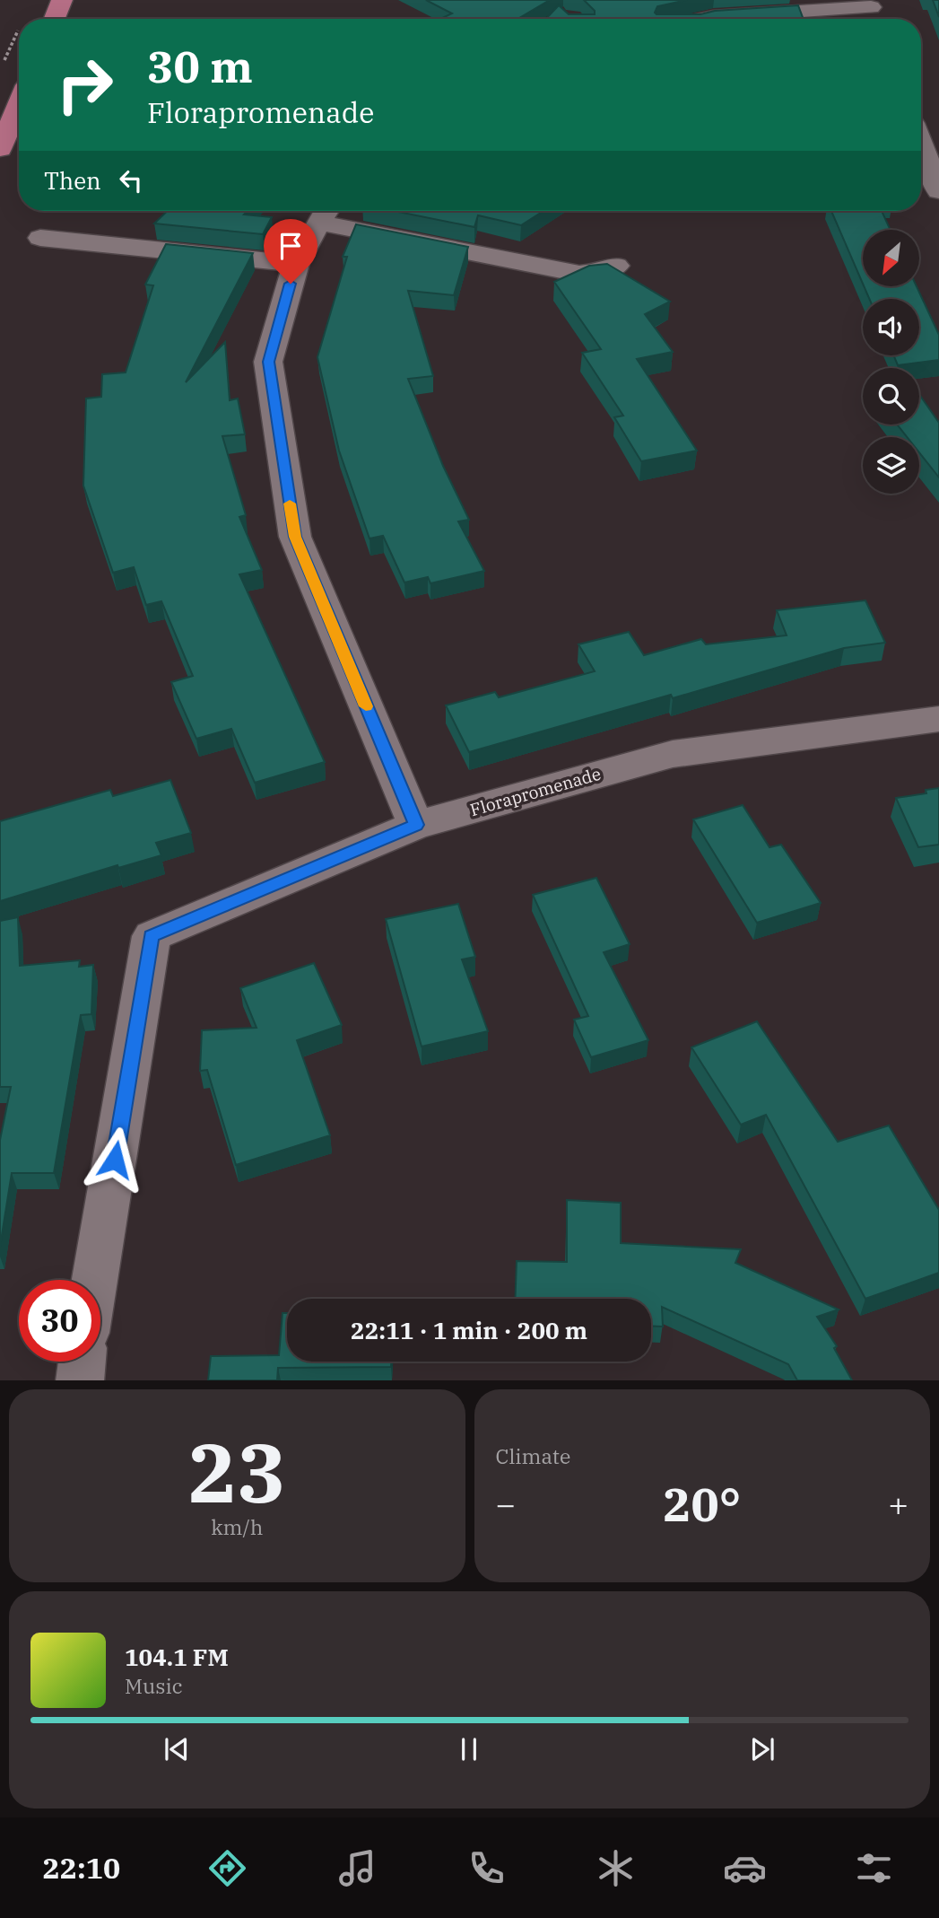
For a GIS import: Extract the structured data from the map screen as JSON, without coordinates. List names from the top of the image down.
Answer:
{
  "streets": {
    "street": ["Florapromenade"]
  },
  "north": "bottom left",
  "page": {
    "turn": ["30 m", "Florapromenade"],
    "then": "Then",
    "limit": "30",
    "trip": "22:11 · 1 min · 200 m",
    "tile": [
      ["23", "km/h"],
      "Climate"
    ],
    "heat": ["−", "20°", "+"],
    "song": ["104.1 FM", "Music"],
    "tabs": "22:10"
  }
}
